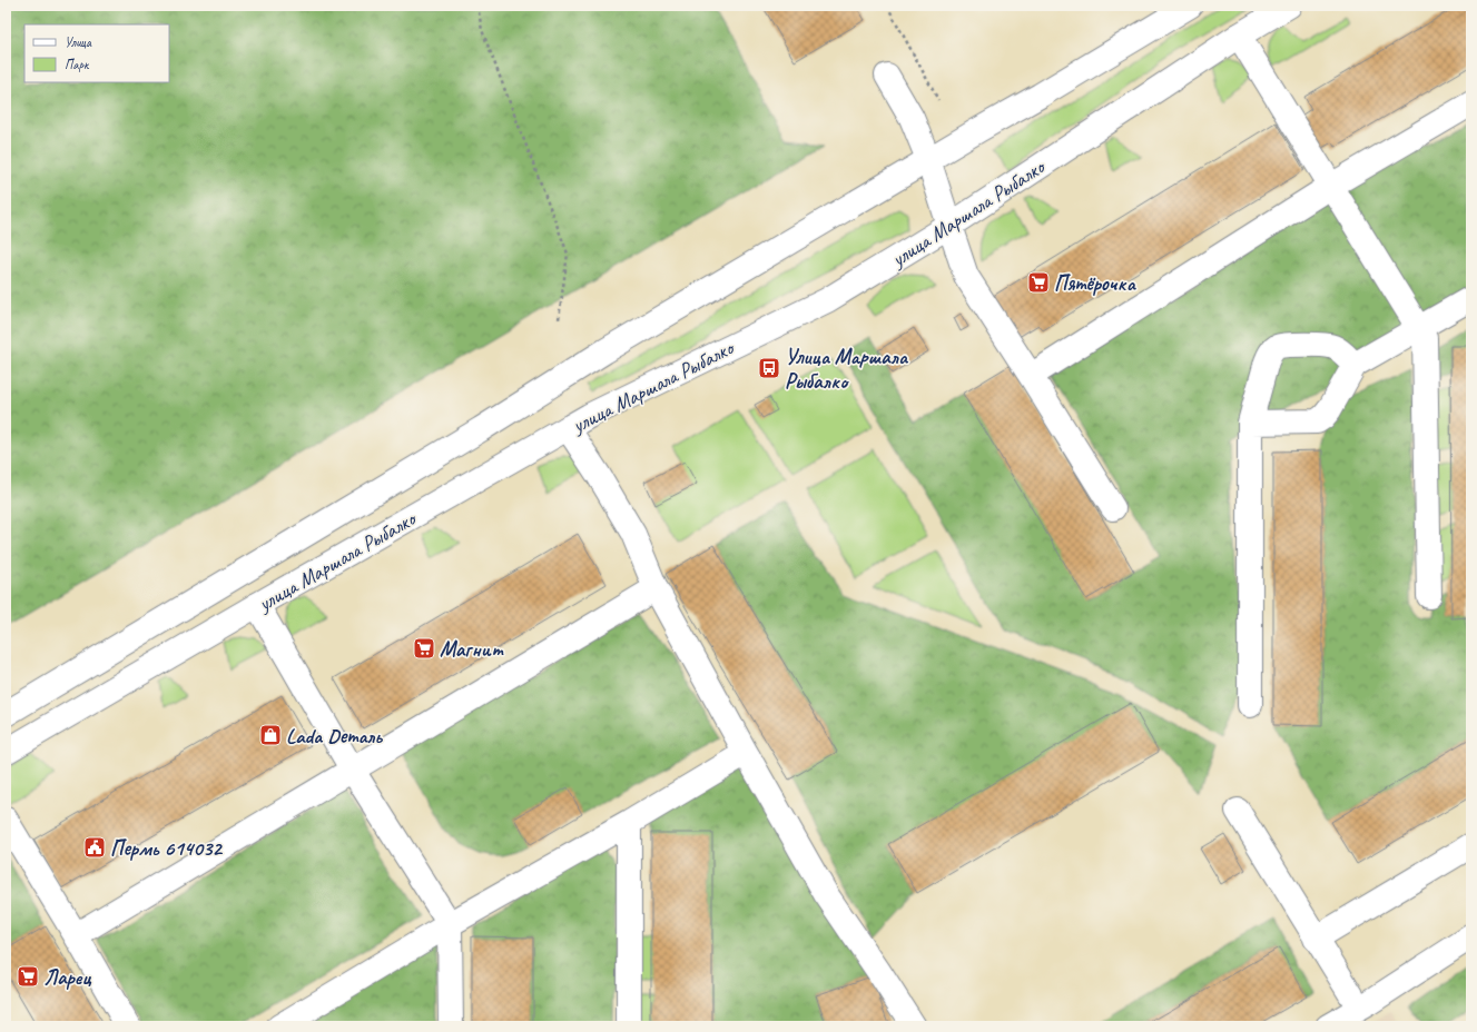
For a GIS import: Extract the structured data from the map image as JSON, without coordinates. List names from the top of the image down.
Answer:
{
  "streets": {
    "main road": ["улица Маршала Рыбалко"]
  },
  "places": {
    "supermarket": ["Пятёрочка", "Магнит", "Ларец"],
    "bus stop": ["Улица Маршала Рыбалко"],
    "shop": ["Lada Dеталь"],
    "public building": ["Пермь 614032"]
  },
  "legend": ["Улица", "Парк"]
}
